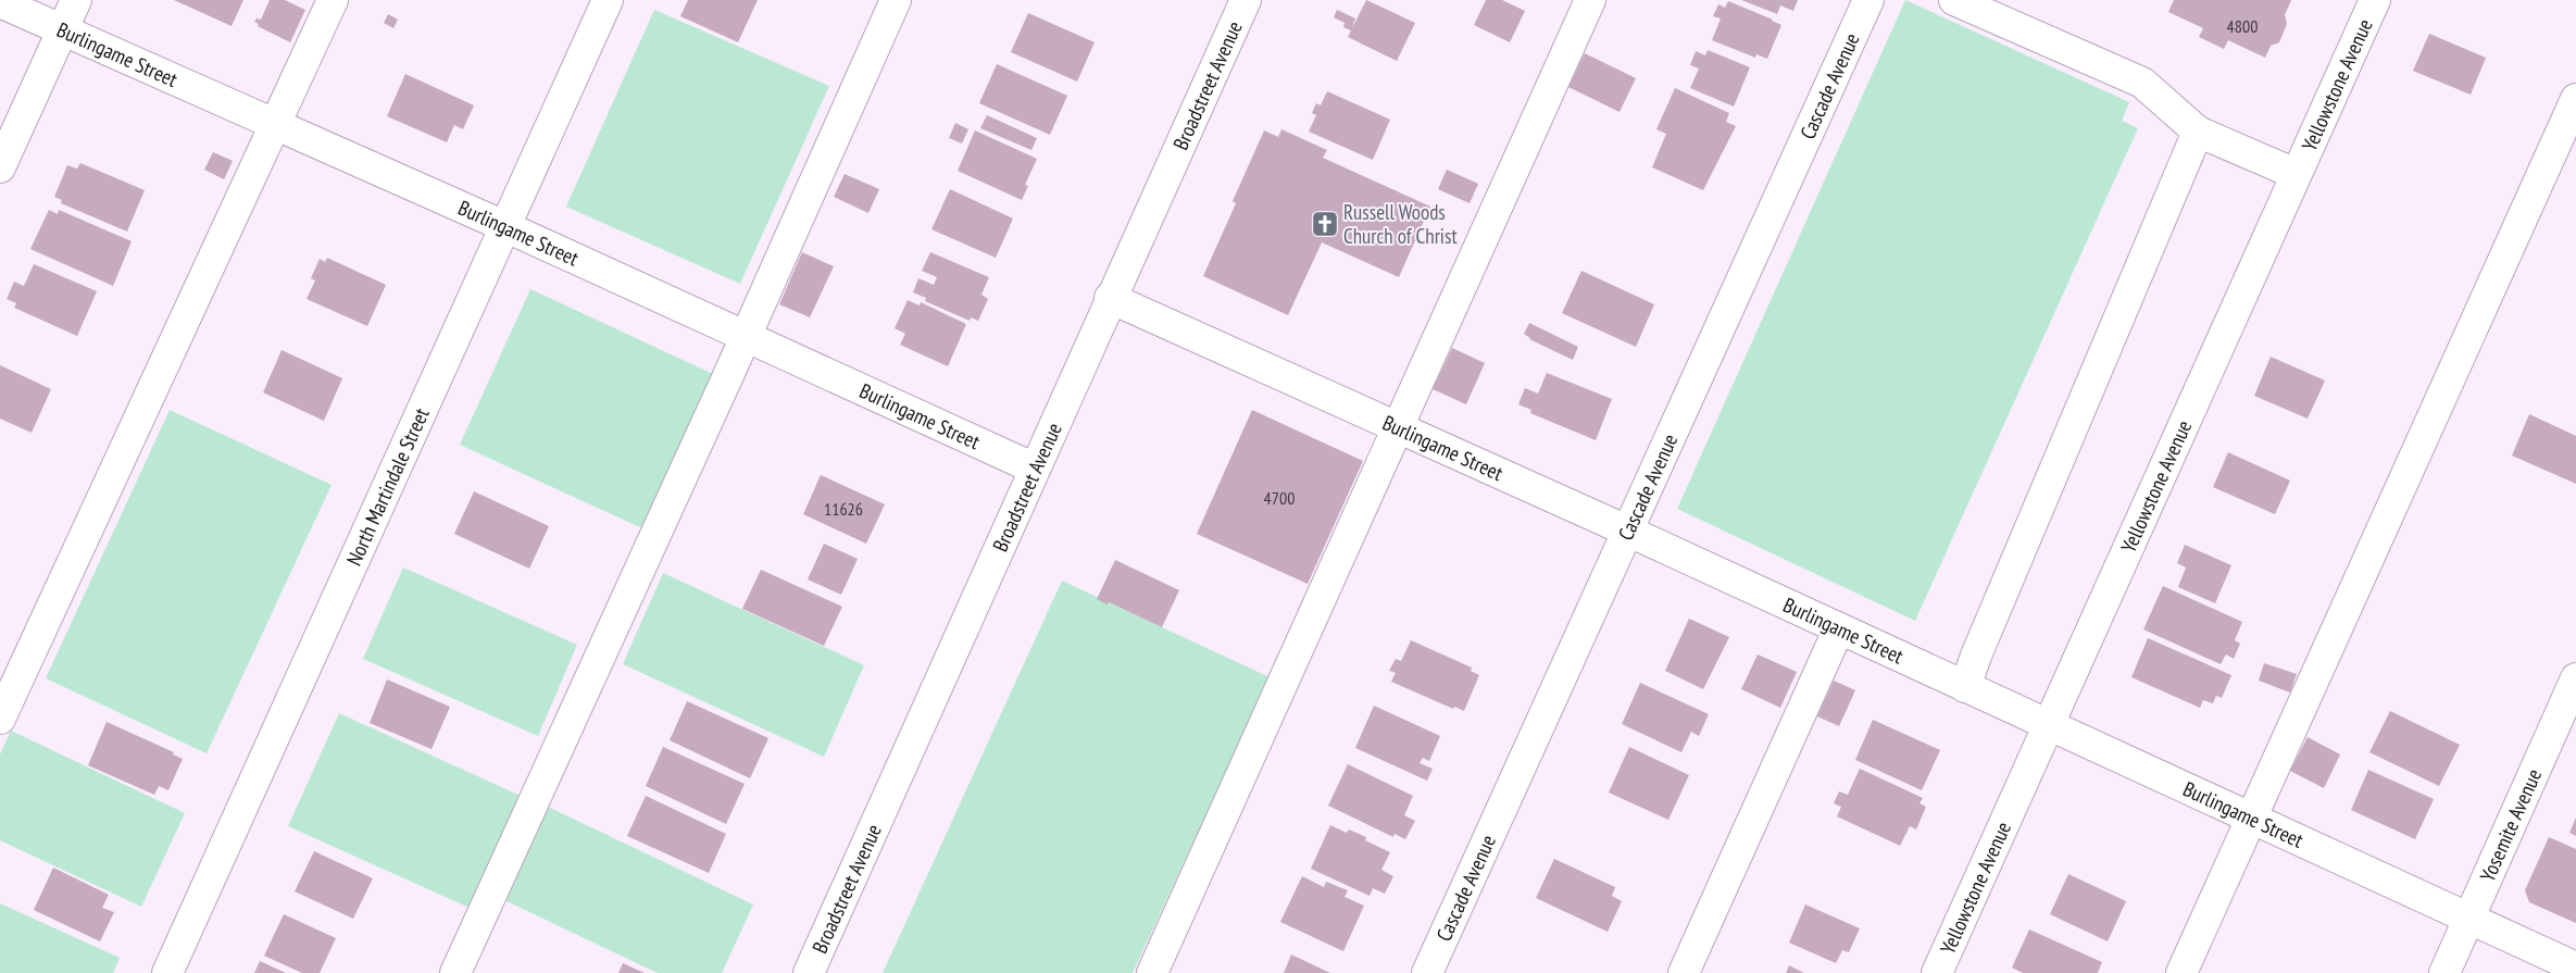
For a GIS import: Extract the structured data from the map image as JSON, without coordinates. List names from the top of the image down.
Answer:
{
  "streets": {
    "street": [
      "Burlingame Street",
      "Broadstreet Avenue",
      "Yellowstone Avenue",
      "Cascade Avenue",
      "North Martindale Street",
      "Yosemite Avenue"
    ]
  },
  "crossings": [
    ["Burlingame Street", "Broadstreet Avenue"],
    ["Burlingame Street", "Yellowstone Avenue"],
    ["Burlingame Street", "Cascade Avenue"],
    ["Burlingame Street", "North Martindale Street"],
    ["Burlingame Street", "Yosemite Avenue"]
  ],
  "places": {
    "church": ["Russell Woods Church of Christ"]
  },
  "house_numbers": ["4800", "4700", "11626"]
}
